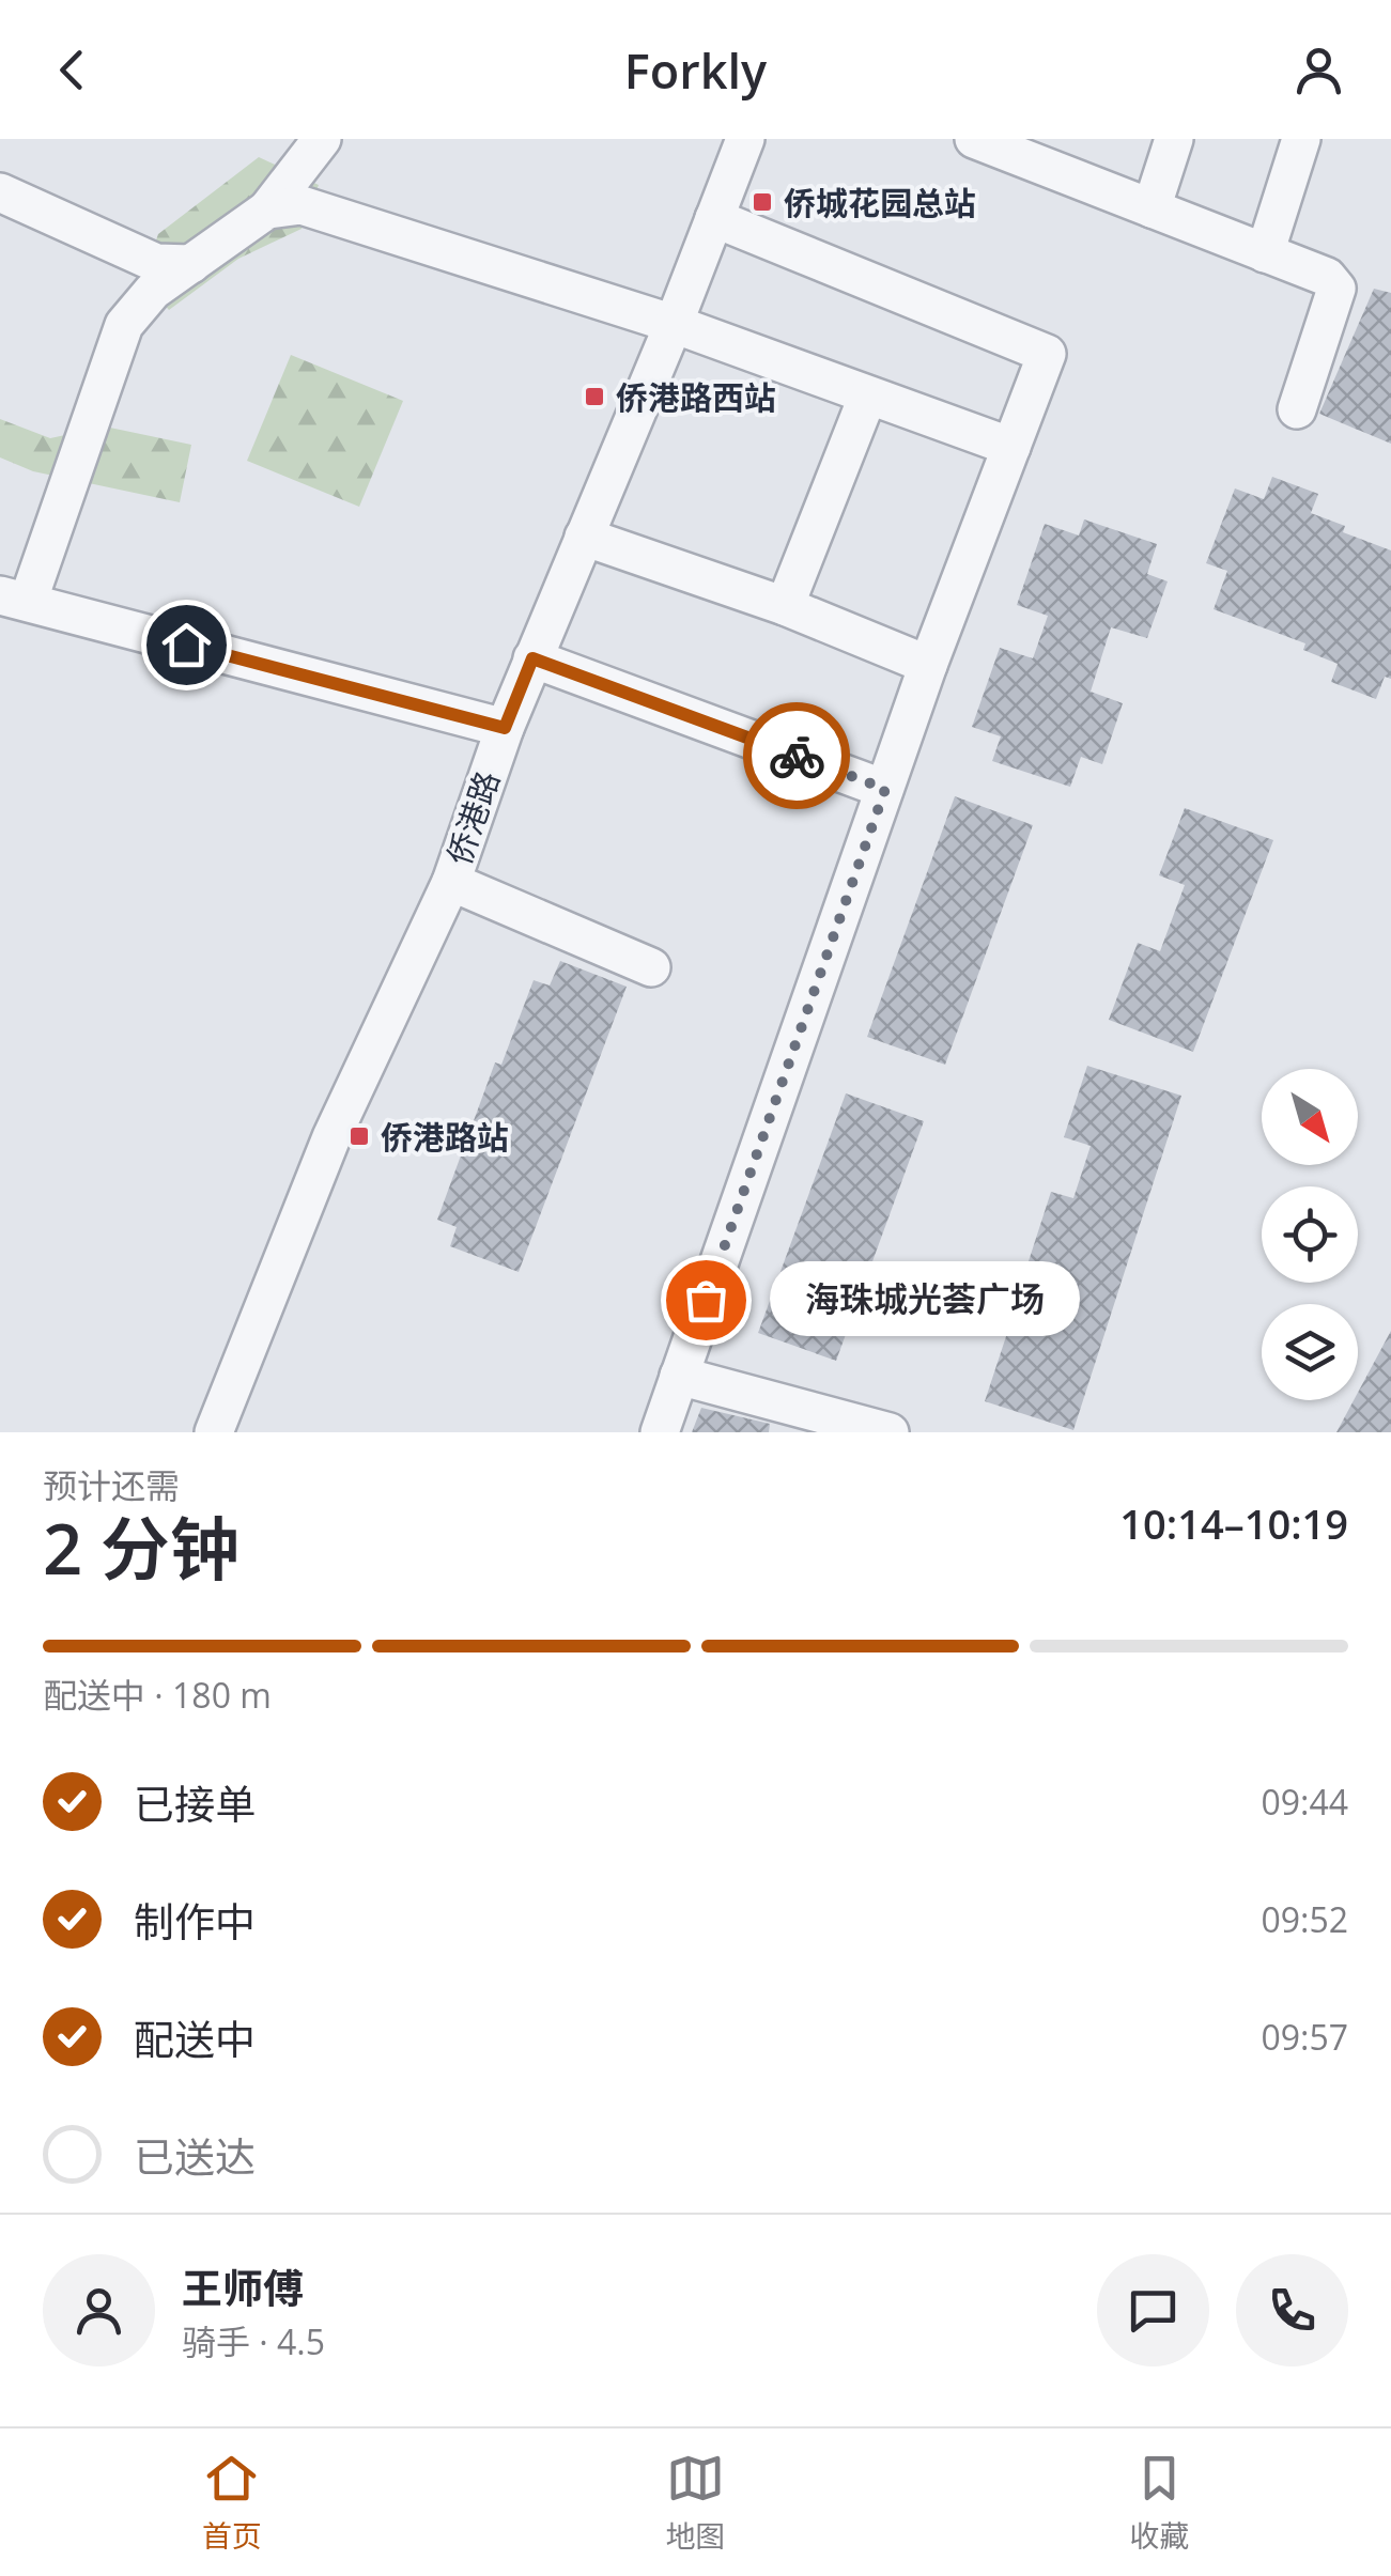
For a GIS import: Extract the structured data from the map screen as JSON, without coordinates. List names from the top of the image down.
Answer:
{
  "streets": {
    "street": ["侨港路"]
  },
  "places": {
    "transit": ["侨城花园总站", "侨港路西站", "侨港路站"],
    "other": ["海珠城光荟广场"]
  },
  "north": "bottom right",
  "page": {
    "header": "Forkly",
    "bubble": "海珠城光荟广场",
    "heading": ["2 分钟", "预计还需", "10:14–10:19"],
    "panel": ["王师傅", "骑手 · 4.5"],
    "bar": "配送中 · 180 m",
    "list": [
      ["已接单", "09:44"],
      ["制作中", "09:52"],
      ["配送中", "09:57"],
      "已送达"
    ],
    "tabs": ["首页", "地图", "收藏"]
  }
}
